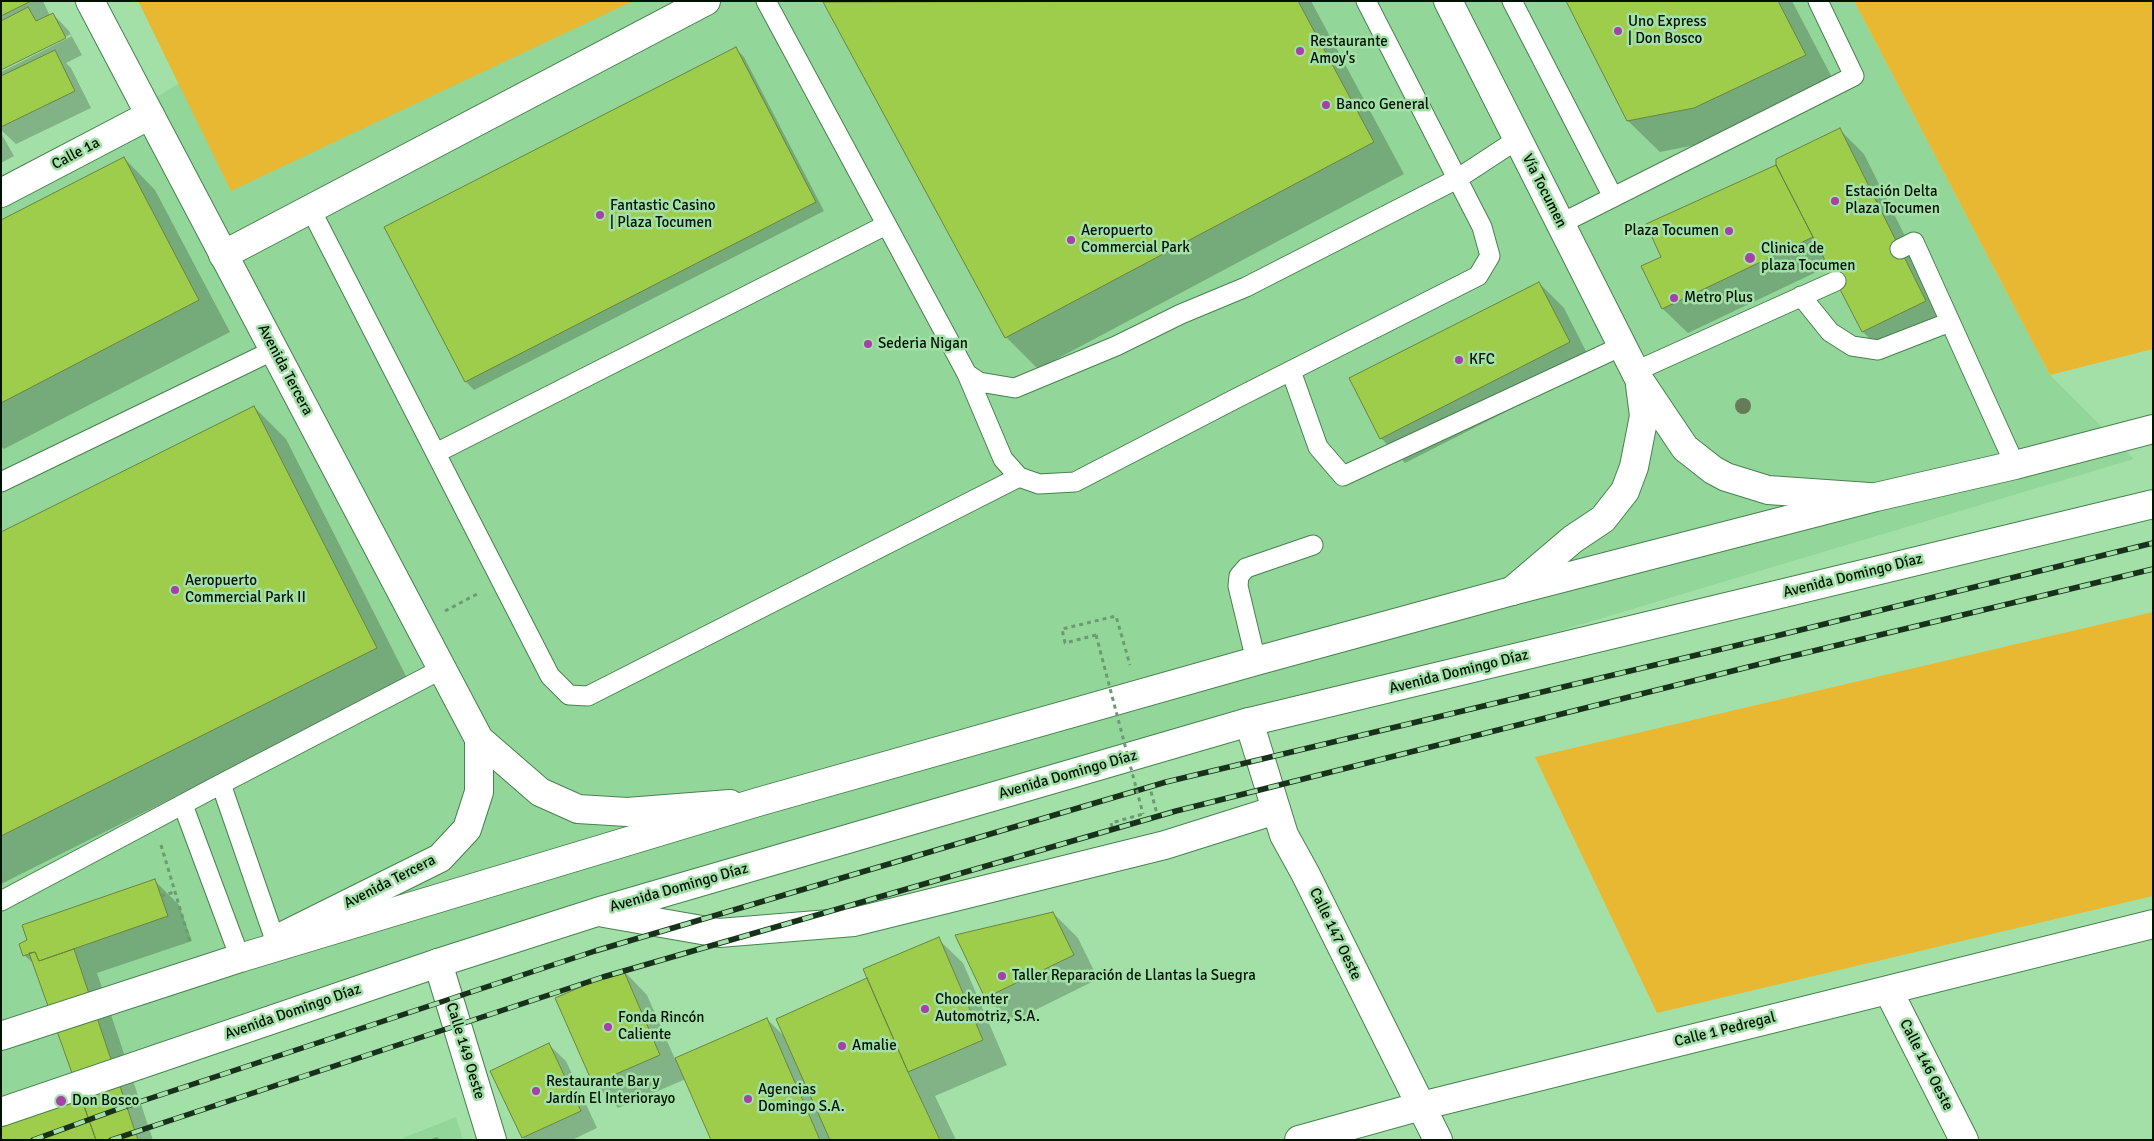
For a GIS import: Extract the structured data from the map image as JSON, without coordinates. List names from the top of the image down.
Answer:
{
  "streets": {
    "main road": [
      "Calle 1a",
      "Vía Tocumen",
      "Avenida Tercera",
      "Avenida Domingo Díaz",
      "Calle 147 Oeste",
      "Calle 1 Pedregal",
      "Calle 149 Oeste",
      "Calle 146 Oeste"
    ]
  },
  "crossings": [
    ["Calle 1a", "Avenida Tercera"],
    ["Avenida Domingo Díaz", "Calle 147 Oeste"],
    ["Avenida Domingo Díaz", "Calle 149 Oeste"],
    ["Calle 147 Oeste", "Calle 1 Pedregal"],
    ["Calle 1 Pedregal", "Calle 146 Oeste"]
  ],
  "places": [
    "Uno Express | Don Bosco",
    "Restaurante Amoy's",
    "Banco General",
    "Estación Delta Plaza Tocumen",
    "Fantastic Casino | Plaza Tocumen",
    "Plaza Tocumen",
    "Aeropuerto Commercial Park",
    "Clinica de plaza Tocumen",
    "Metro Plus",
    "Sederia Nigan",
    "KFC",
    "Aeropuerto Commercial Park II",
    "Taller Reparación de Llantas la Suegra",
    "Chockenter Automotriz, S.A.",
    "Fonda Rincón Caliente",
    "Amalie",
    "Restaurante Bar y Jardín El Interiorayo",
    "Agencias Domingo S.A.",
    "Don Bosco"
  ]
}
